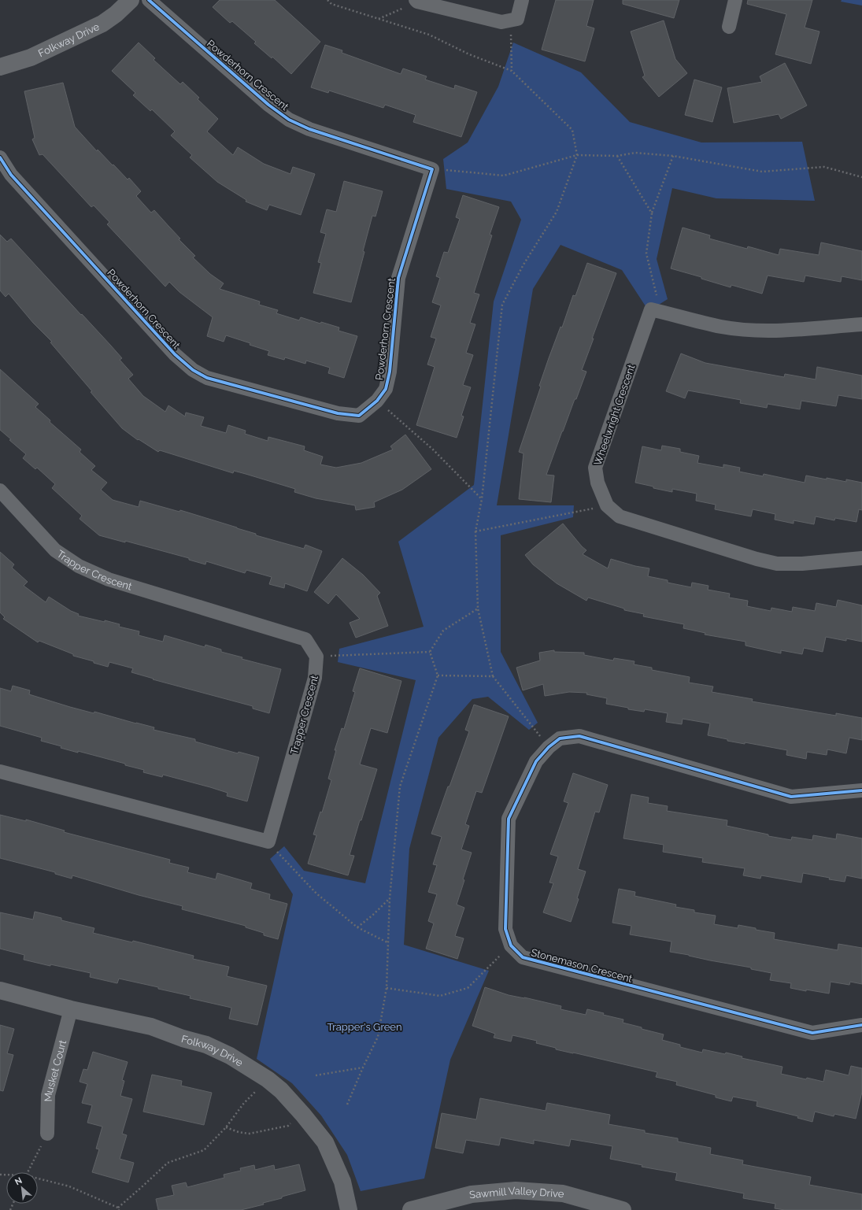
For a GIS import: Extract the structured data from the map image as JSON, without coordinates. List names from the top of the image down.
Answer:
{
  "streets": {
    "street": [
      "Folkway Drive",
      "Powderhorn Crescent",
      "Wheelwright Crescent",
      "Trapper Crescent",
      "Stonemason Crescent",
      "Musket Court",
      "Sawmill Valley Drive"
    ]
  },
  "crossings": [
    ["Folkway Drive", "Musket Court"]
  ],
  "parks": ["Trapper's Green"],
  "north": "top left"
}
